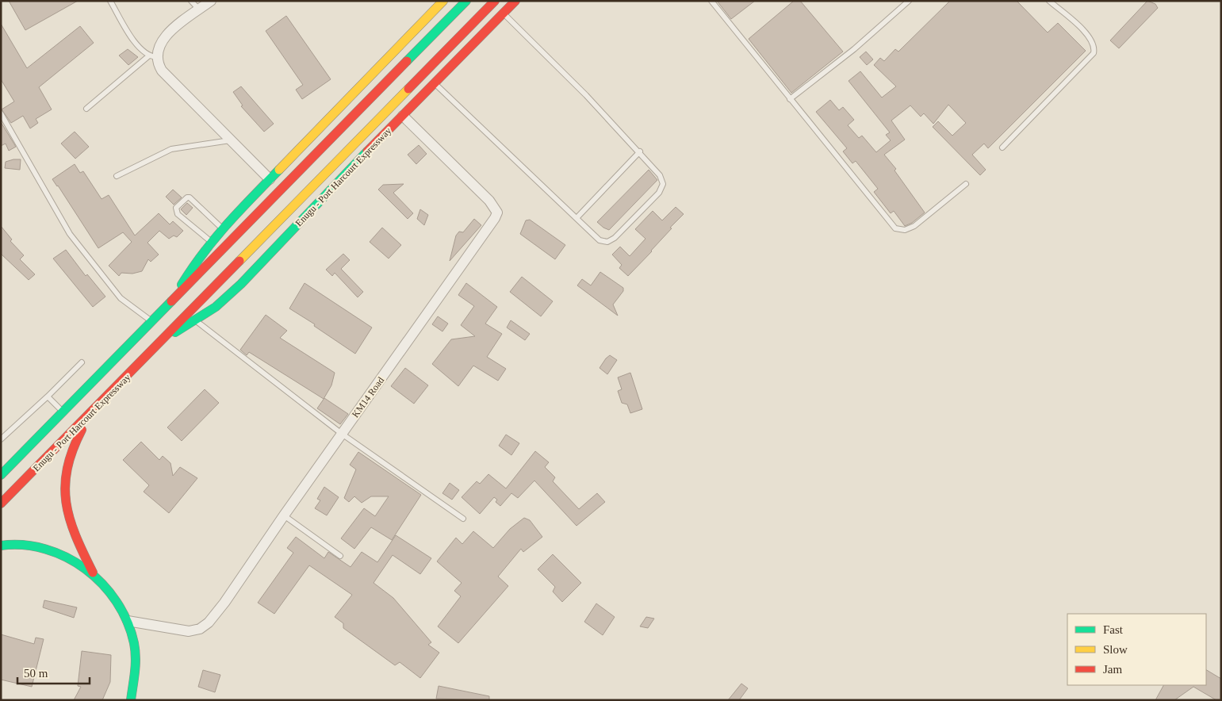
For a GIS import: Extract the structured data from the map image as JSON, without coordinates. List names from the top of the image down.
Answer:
{
  "streets": {
    "main road": ["Enugu - Port Harcourt Expressway"],
    "street": ["KM14 Road"]
  },
  "crossings": [
    ["Enugu - Port Harcourt Expressway", "KM14 Road"]
  ],
  "legend": ["Fast", "Slow", "Jam"],
  "scale_bar": "50 m"
}
